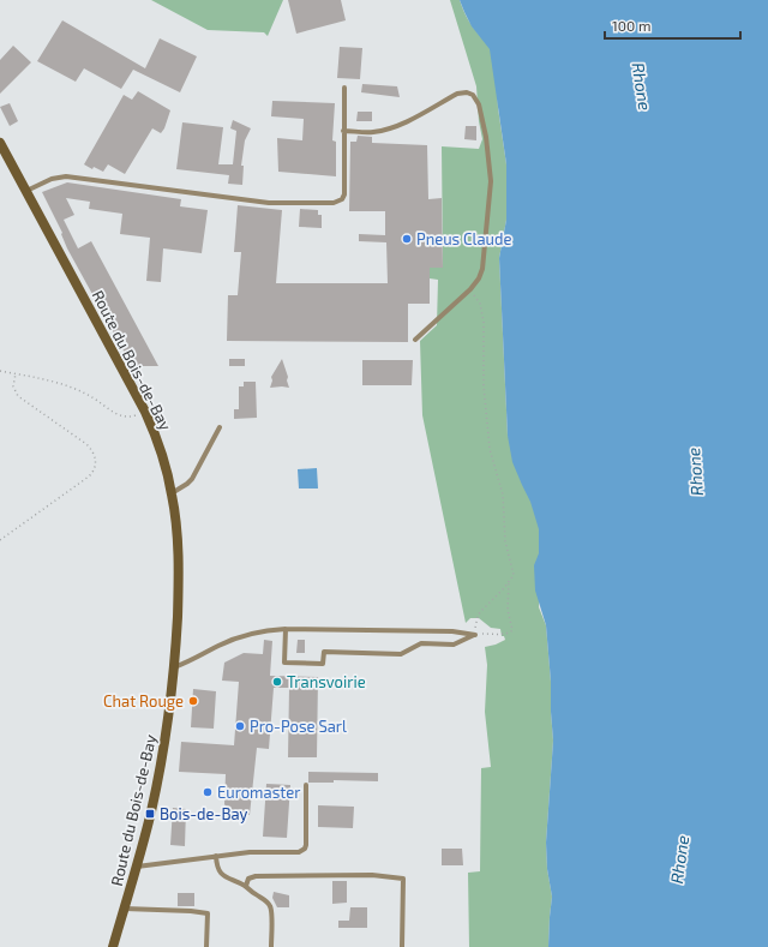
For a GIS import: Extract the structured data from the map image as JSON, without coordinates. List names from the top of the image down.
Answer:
{
  "streets": {
    "main road": ["Route du Bois-de-Bay"]
  },
  "water": ["Rhone"],
  "places": {
    "other": [
      "Pneus Claude",
      "Transvoirie",
      "Chat Rouge",
      "Pro-Pose Sarl",
      "Euromaster"
    ],
    "transit": ["Bois-de-Bay"]
  },
  "scale_bar": "100 m"
}
